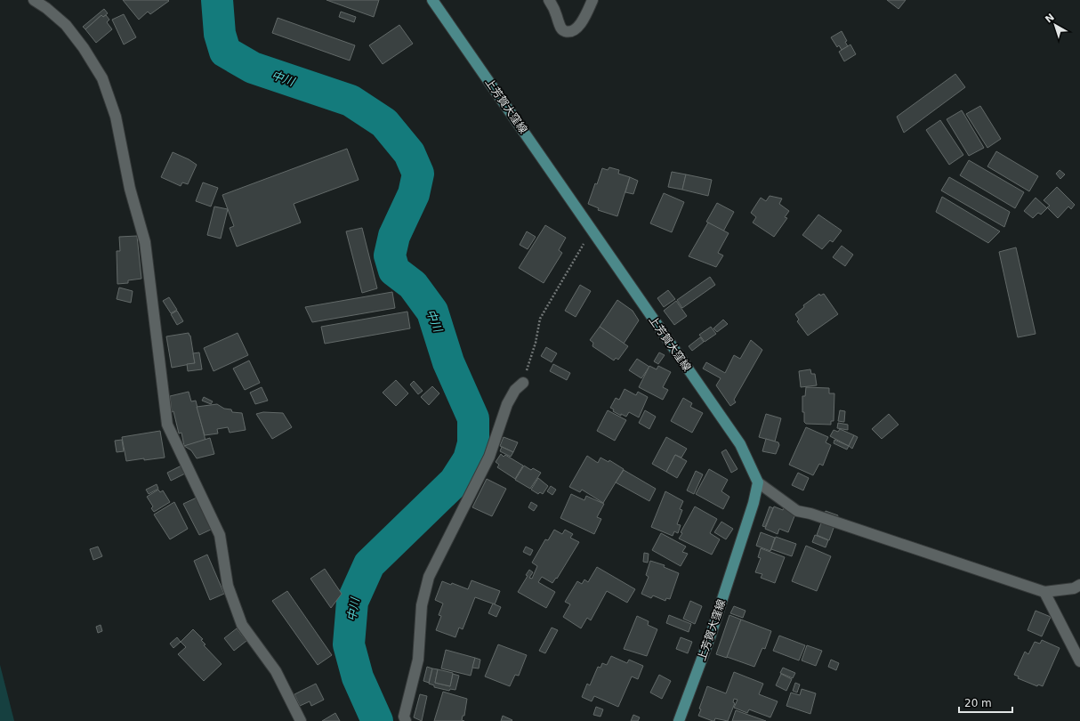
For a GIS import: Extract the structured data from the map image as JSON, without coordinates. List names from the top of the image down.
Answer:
{
  "streets": {
    "main road": ["上芳賀大窪線"]
  },
  "water": ["中川"],
  "scale_bar": "20 m",
  "north": "top left"
}
